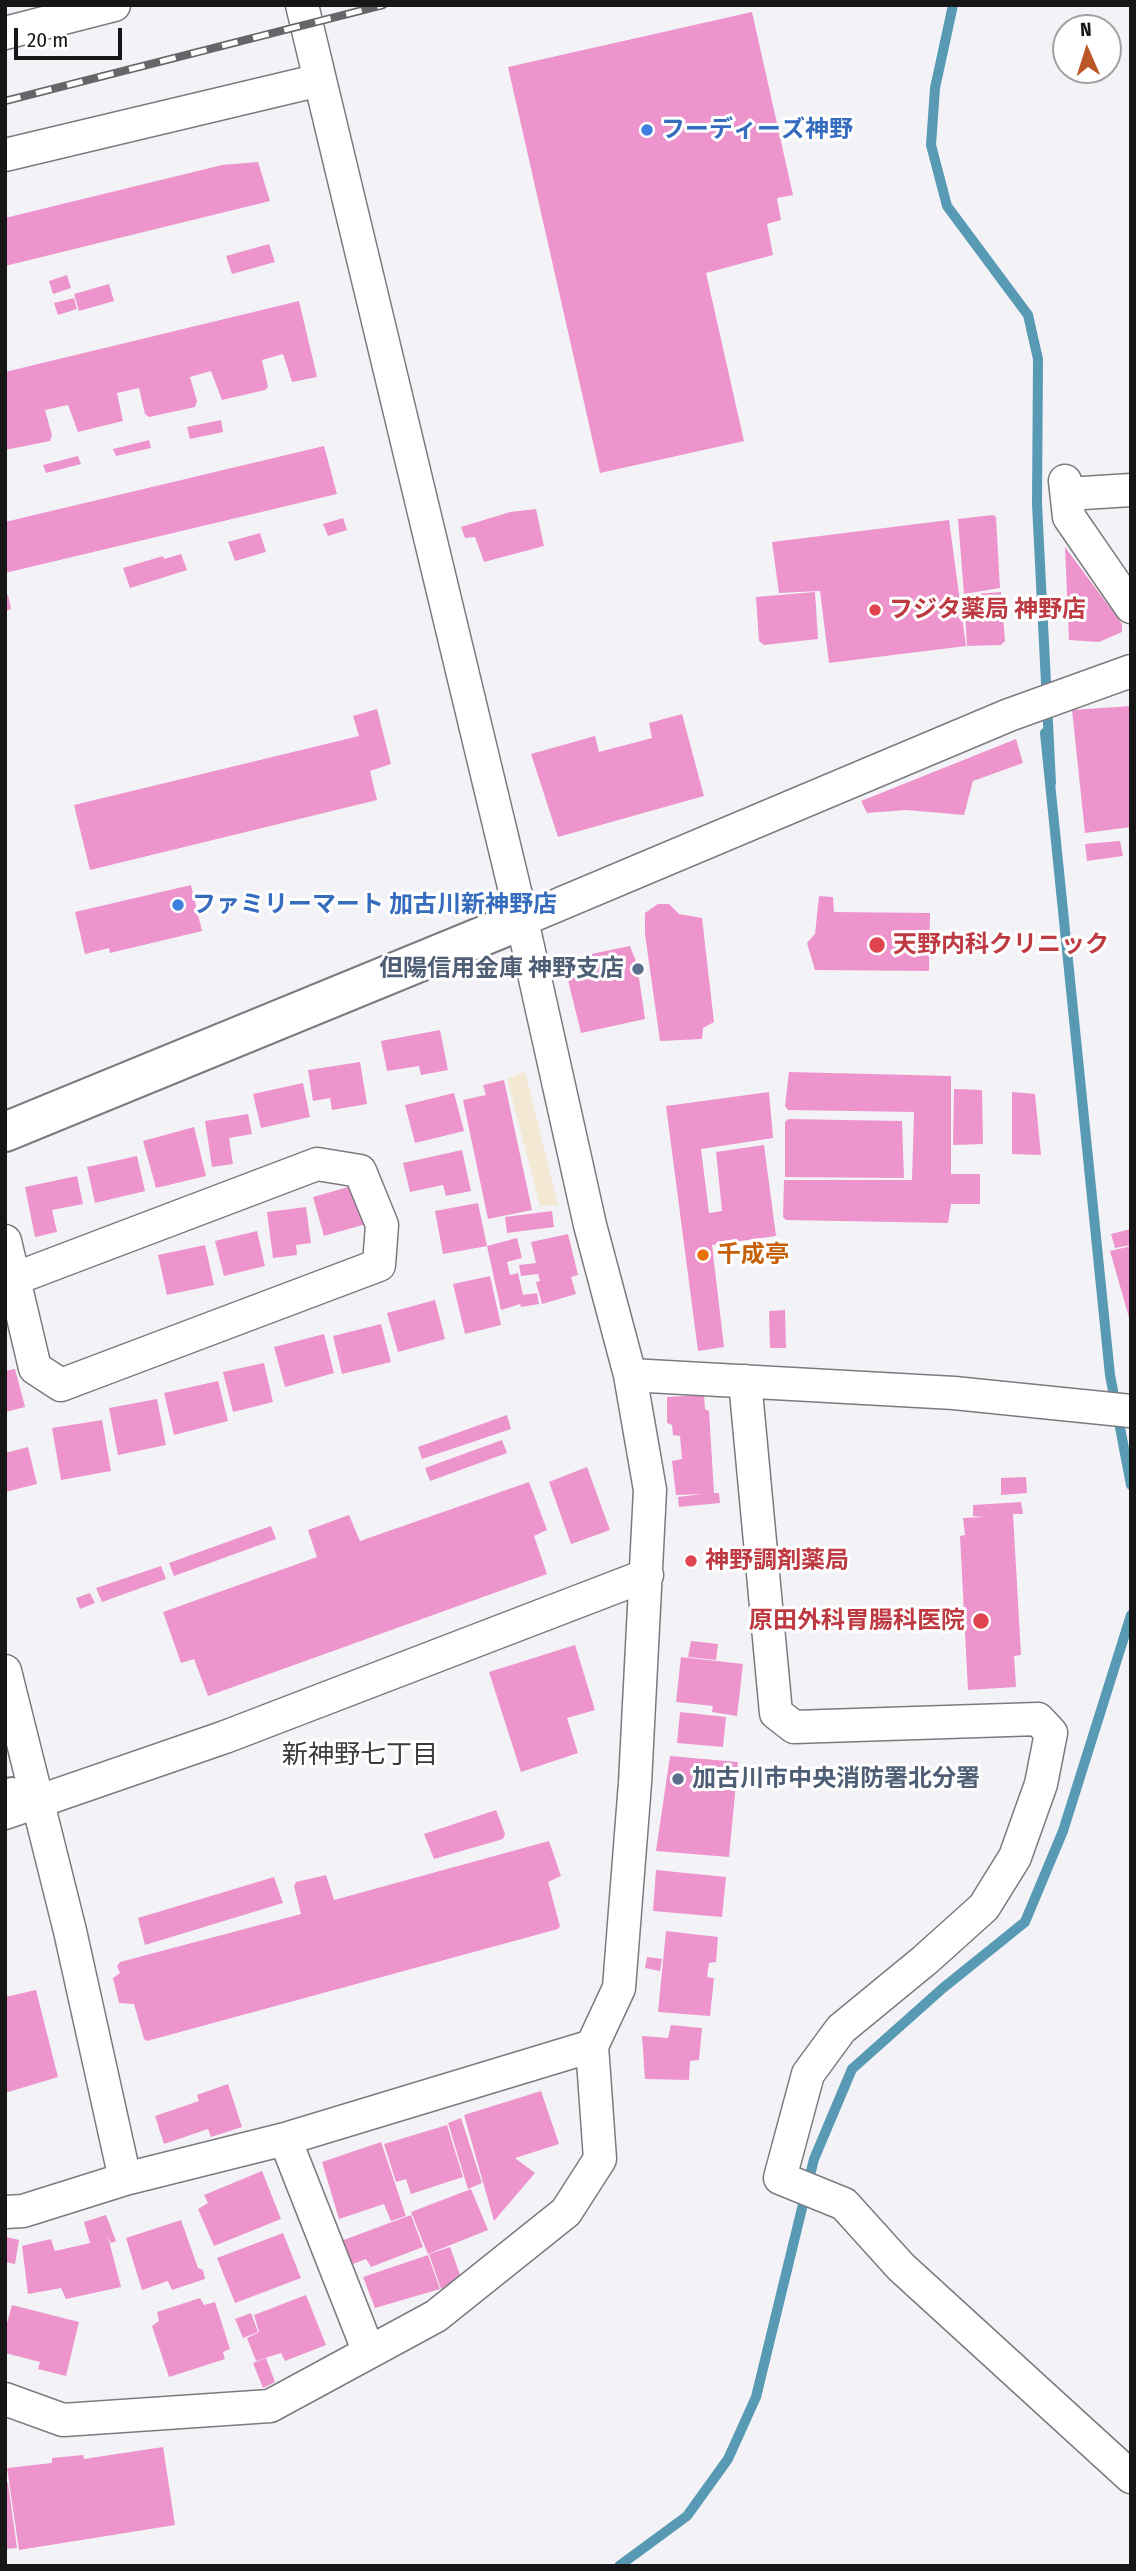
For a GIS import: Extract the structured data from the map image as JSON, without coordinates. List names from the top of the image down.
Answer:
{
  "districts": ["新神野七丁目"],
  "places": [
    "フーディーズ神野",
    "フジタ薬局 神野店",
    "ファミリーマート 加古川新神野店",
    "天野内科クリニック",
    "但陽信用金庫 神野支店",
    "千成亭",
    "神野調剤薬局",
    "原田外科胃腸科医院",
    "加古川市中央消防署北分署"
  ],
  "scale_bar": "20 m",
  "north": "top"
}
